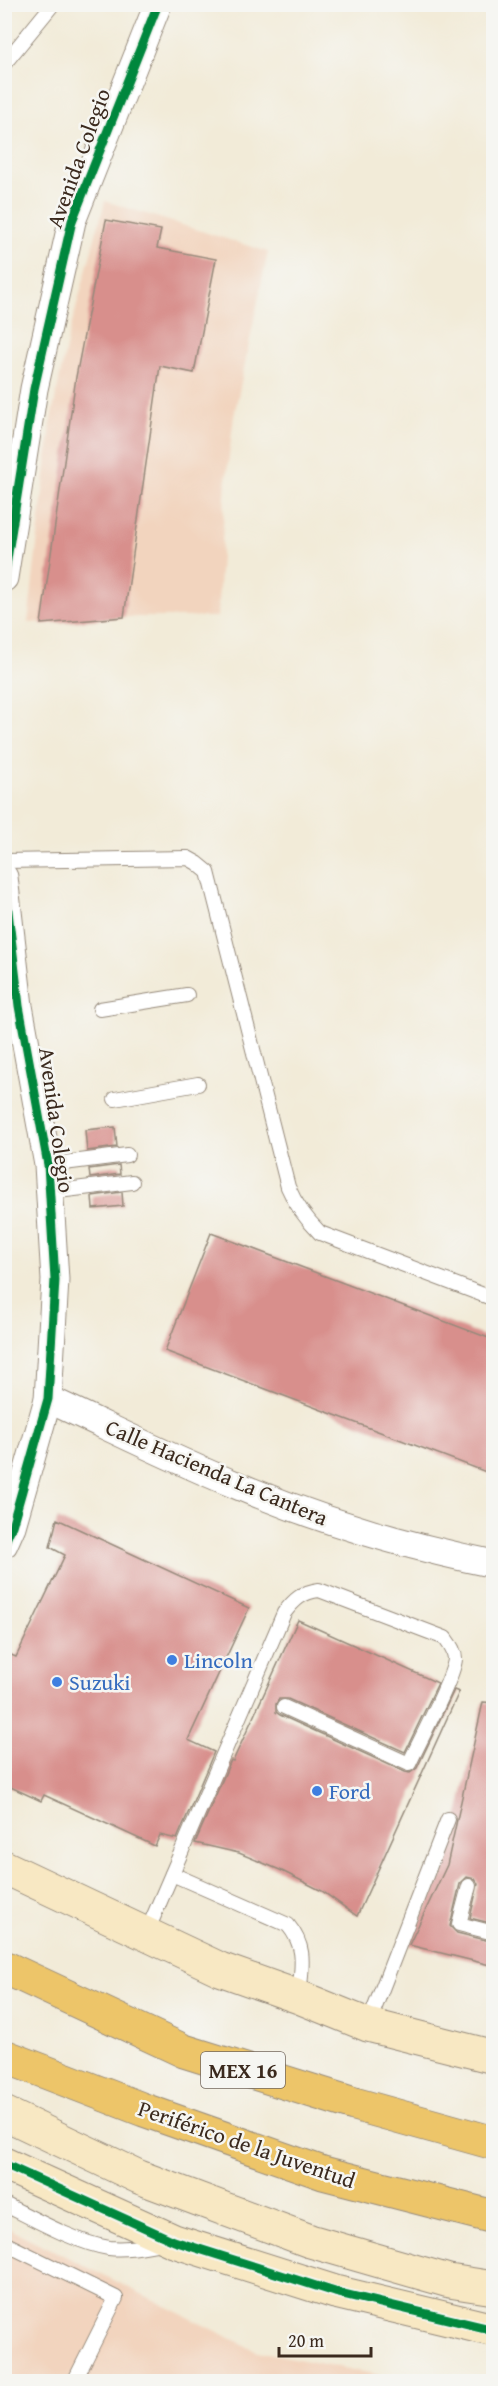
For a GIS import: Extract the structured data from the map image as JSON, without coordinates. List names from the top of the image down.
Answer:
{
  "streets": {
    "highway": ["MEX 16", "Periférico de la Juventud"],
    "street": ["Avenida Colegio", "Calle Hacienda La Cantera"]
  },
  "crossings": [
    ["Avenida Colegio", "Calle Hacienda La Cantera"]
  ],
  "places": ["Lincoln", "Suzuki", "Ford"],
  "scale_bar": "20 m"
}
